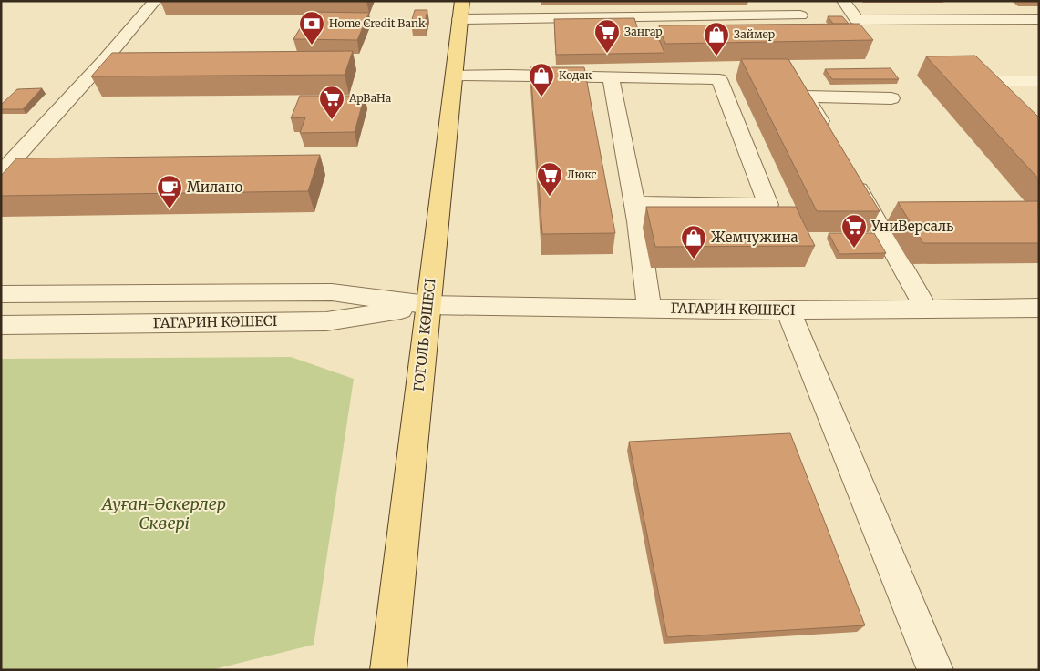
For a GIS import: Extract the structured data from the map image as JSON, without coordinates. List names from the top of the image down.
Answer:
{
  "streets": {
    "main road": ["ГОГОЛЬ КӨШЕСІ"],
    "street": ["ГАГАРИН КӨШЕСІ"]
  },
  "crossings": [
    ["ГАГАРИН КӨШЕСІ", "ГОГОЛЬ КӨШЕСІ"]
  ],
  "parks": ["Ауған-Әскерлер Сквері"],
  "places": {
    "bank": ["Home Credit Bank"],
    "supermarket": [
      "Зангар",
      "АрВаНа",
      "Люкс",
      "УниВерсаль"
    ],
    "shop": ["Займер", "Кодак", "Жемчужина"],
    "cafe": ["Милано"]
  }
}
